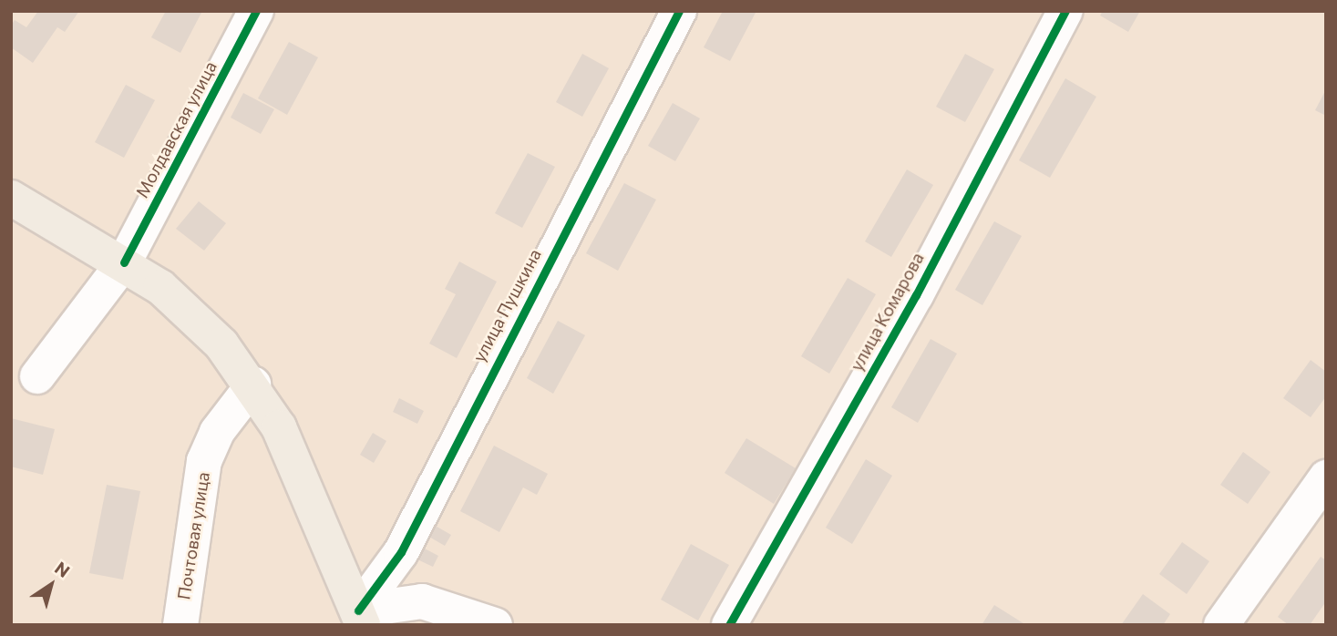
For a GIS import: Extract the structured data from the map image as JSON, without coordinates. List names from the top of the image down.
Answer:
{
  "streets": {
    "street": [
      "Молдавская улица",
      "улица Пушкина",
      "улица Комарова",
      "Почтовая улица"
    ]
  },
  "north": "top right"
}
